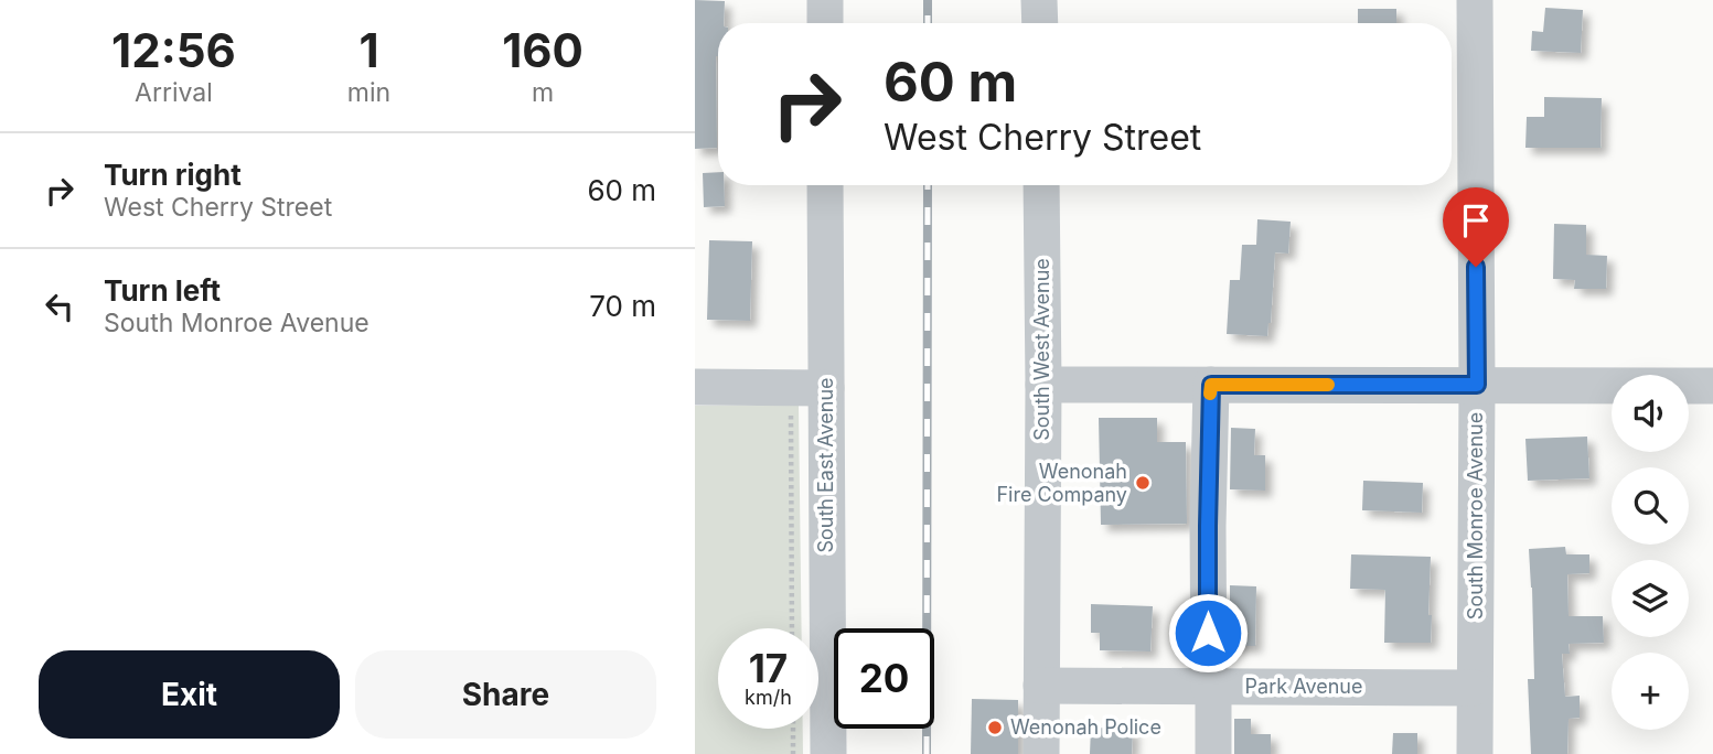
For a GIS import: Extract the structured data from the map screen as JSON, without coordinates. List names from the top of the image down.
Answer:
{
  "streets": {
    "street": [
      "South West Avenue",
      "South East Avenue",
      "South Monroe Avenue",
      "Park Avenue"
    ]
  },
  "crossings": [
    ["South West Avenue", "Park Avenue"],
    ["South Monroe Avenue", "Park Avenue"]
  ],
  "places": ["Wenonah Fire Company", "Wenonah Police"],
  "page": {
    "eta": [
      "12:56",
      "Arrival",
      "1",
      "min",
      "160",
      "m"
    ],
    "turn": ["60 m", "West Cherry Street"],
    "list": [
      {
        "name": "Turn right",
        "note": "West Cherry Street",
        "value": "60 m"
      },
      {
        "name": "Turn left",
        "note": "South Monroe Avenue",
        "value": "70 m"
      }
    ],
    "map_buttons": "+",
    "speed": "17 km/h",
    "limit": "20",
    "buttons": ["Exit", "Share"]
  }
}
